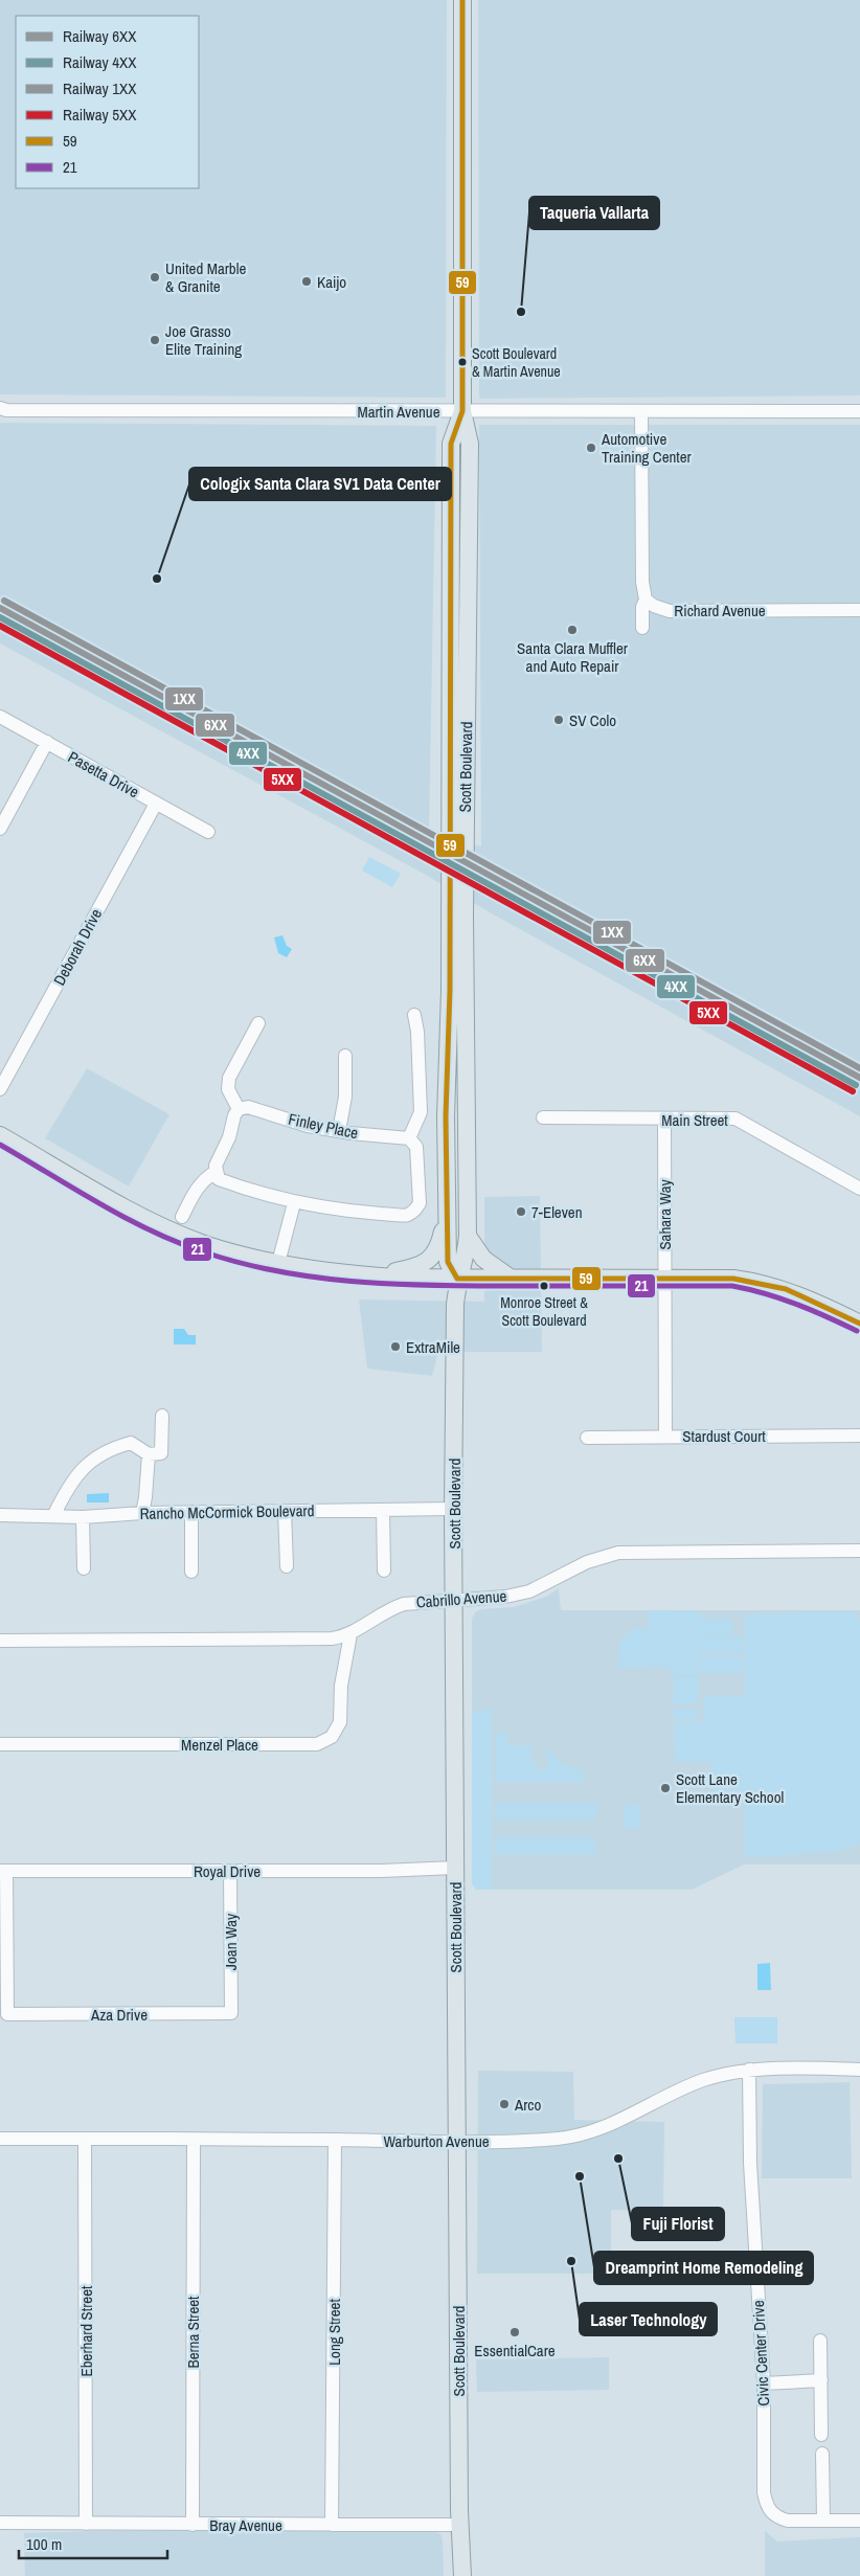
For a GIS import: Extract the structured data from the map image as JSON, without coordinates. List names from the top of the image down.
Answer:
{
  "streets": {
    "main road": ["Scott Boulevard"],
    "street": [
      "Martin Avenue",
      "Richard Avenue",
      "Pasetta Drive",
      "Deborah Drive",
      "Main Street",
      "Finley Place",
      "Sahara Way",
      "Stardust Court",
      "Rancho McCormick Boulevard",
      "Cabrillo Avenue",
      "Menzel Place",
      "Royal Drive",
      "Joan Way",
      "Aza Drive",
      "Warburton Avenue",
      "Eberhard Street",
      "Berna Street",
      "Long Street",
      "Civic Center Drive",
      "Bray Avenue"
    ]
  },
  "crossings": [
    ["Martin Avenue", "Scott Boulevard"],
    ["Scott Boulevard", "Rancho McCormick Boulevard"],
    ["Scott Boulevard", "Cabrillo Avenue"],
    ["Scott Boulevard", "Royal Drive"],
    ["Scott Boulevard", "Warburton Avenue"],
    ["Scott Boulevard", "Bray Avenue"],
    ["Pasetta Drive", "Deborah Drive"],
    ["Main Street", "Sahara Way"],
    ["Sahara Way", "Stardust Court"],
    ["Cabrillo Avenue", "Menzel Place"],
    ["Royal Drive", "Joan Way"],
    ["Royal Drive", "Aza Drive"],
    ["Joan Way", "Aza Drive"],
    ["Warburton Avenue", "Eberhard Street"],
    ["Warburton Avenue", "Berna Street"],
    ["Warburton Avenue", "Long Street"],
    ["Warburton Avenue", "Civic Center Drive"],
    ["Eberhard Street", "Bray Avenue"],
    ["Berna Street", "Bray Avenue"],
    ["Long Street", "Bray Avenue"]
  ],
  "places": [
    "United Marble & Granite",
    "Kaijo",
    "Taqueria Vallarta",
    "Joe Grasso Elite Training",
    "Scott Boulevard & Martin Avenue",
    "Automotive Training Center",
    "Cologix Santa Clara SV1 Data Center",
    "Santa Clara Muffler and Auto Repair",
    "SV Colo",
    "7-Eleven",
    "Monroe Street & Scott Boulevard",
    "ExtraMile",
    "Scott Lane Elementary School",
    "Arco",
    "Fuji Florist",
    "Dreamprint Home Remodeling",
    "Laser Technology",
    "EssentialCare"
  ],
  "lines": [
    "transit line 59",
    "rail line 1XX",
    "rail line 6XX",
    "rail line 4XX",
    "rail line 5XX",
    "transit line 21"
  ],
  "legend": [
    "Railway 6XX",
    "Railway 4XX",
    "Railway 1XX",
    "Railway 5XX",
    "59",
    "21"
  ],
  "scale_bar": "100 m"
}
